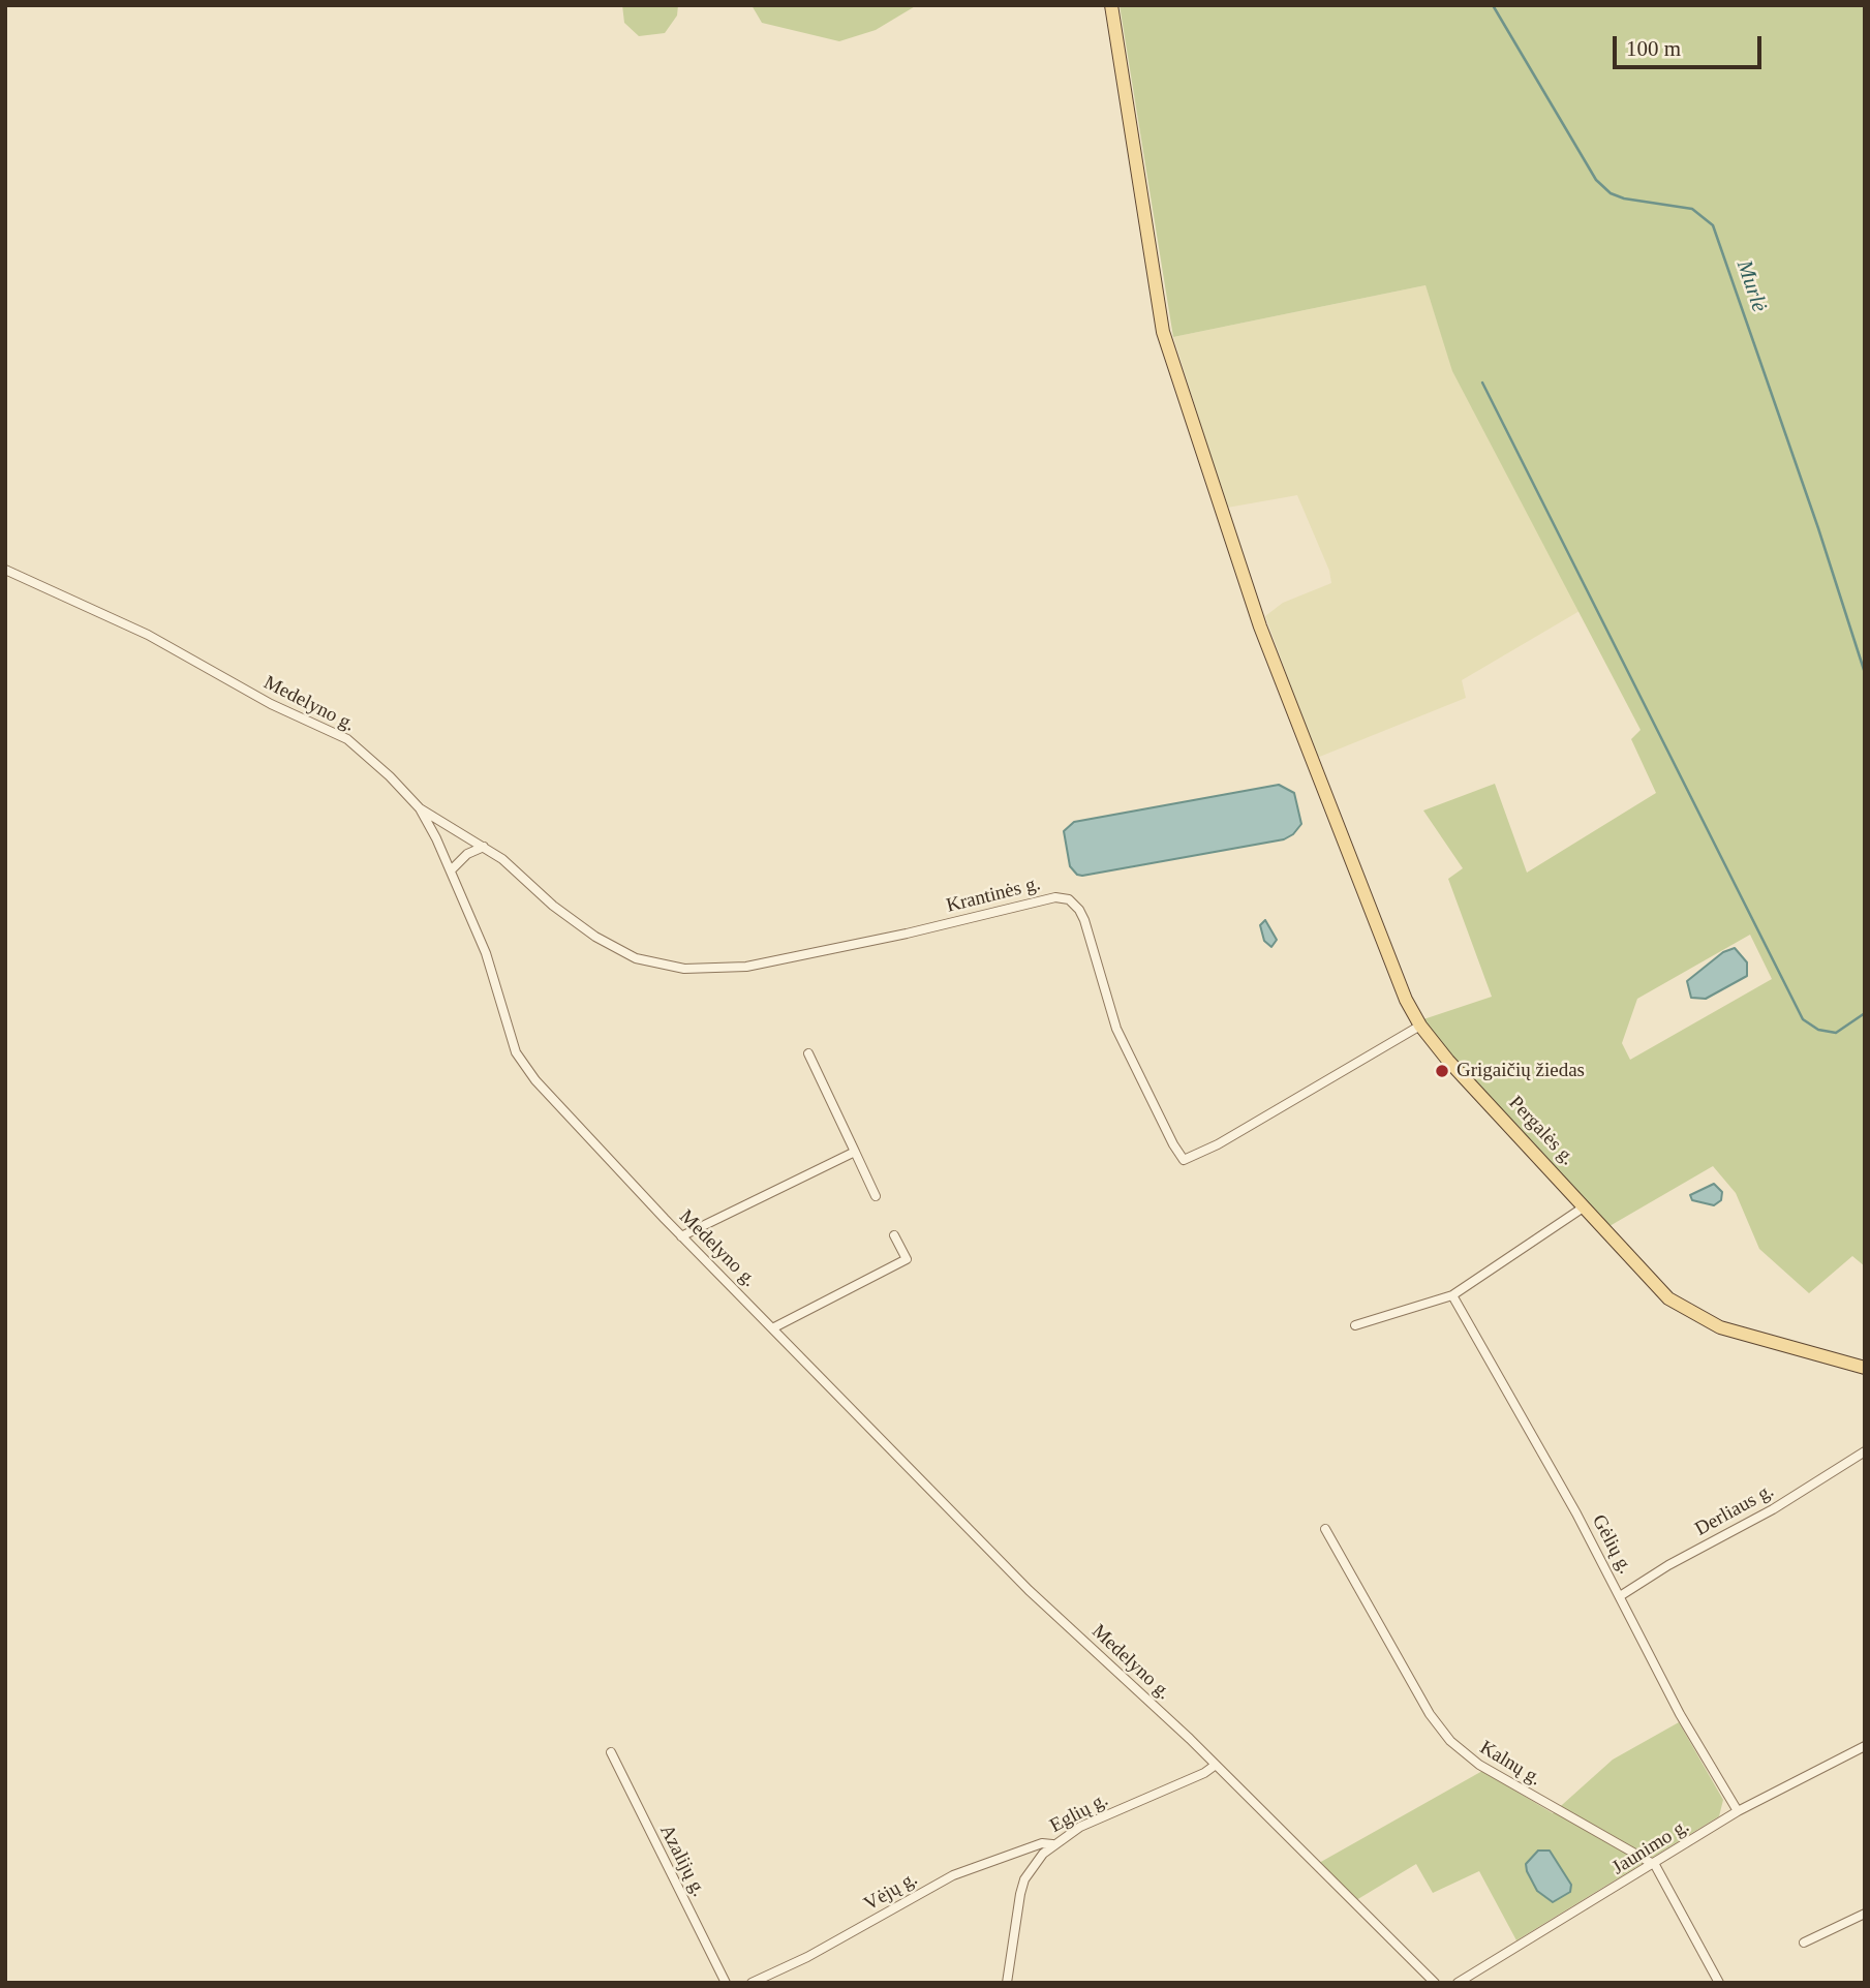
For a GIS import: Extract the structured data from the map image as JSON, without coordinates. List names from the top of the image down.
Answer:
{
  "streets": {
    "main road": ["Pergalės g."],
    "street": [
      "Medelyno g.",
      "Krantinės g.",
      "Derliaus g.",
      "Gėlių g.",
      "Kalnų g.",
      "Eglių g.",
      "Jaunimo g.",
      "Azalijų g.",
      "Vėjų g."
    ]
  },
  "crossings": [
    ["Medelyno g.", "Krantinės g."],
    ["Medelyno g.", "Eglių g."],
    ["Krantinės g.", "Pergalės g."],
    ["Derliaus g.", "Gėlių g."],
    ["Gėlių g.", "Jaunimo g."],
    ["Kalnų g.", "Jaunimo g."],
    ["Eglių g.", "Vėjų g."]
  ],
  "water": ["Murlė"],
  "places": ["Grigaičių žiedas"],
  "scale_bar": "100 m"
}
